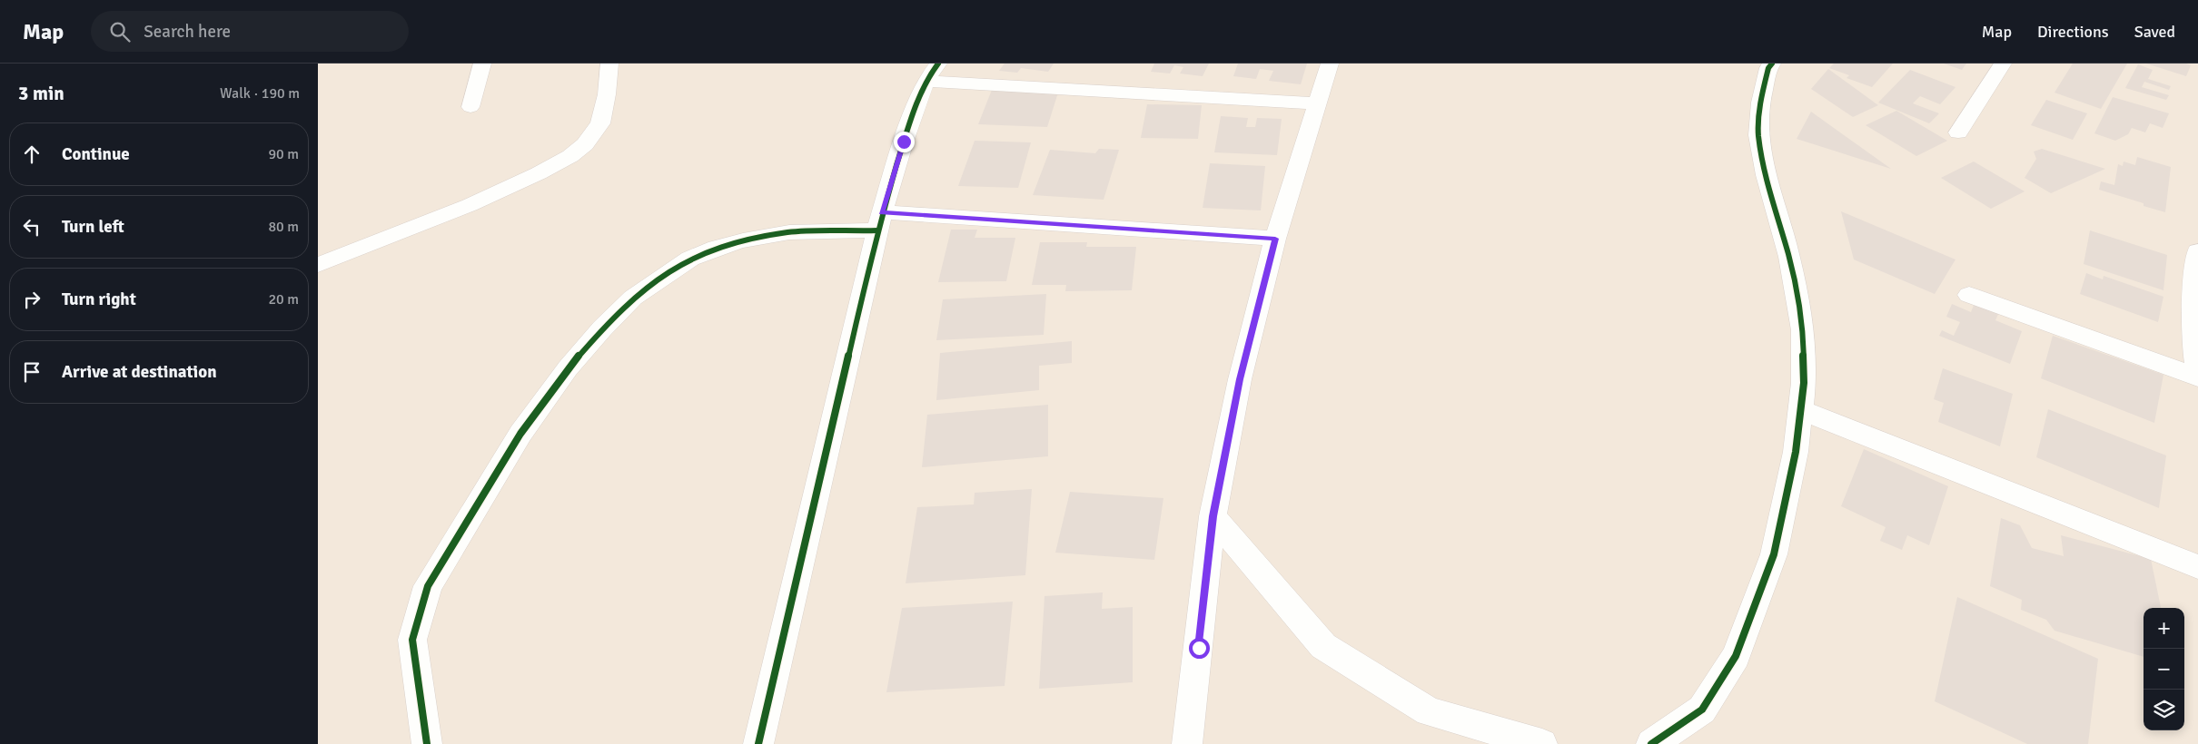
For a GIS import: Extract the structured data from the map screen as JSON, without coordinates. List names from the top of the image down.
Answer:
{
  "page": {
    "header": "Map",
    "search": "Search here",
    "nav": ["Map", "Directions", "Saved"],
    "heading": ["3 min", "Walk · 190 m"],
    "list": [
      ["Continue", "90 m"],
      ["Turn left", "80 m"],
      ["Turn right", "20 m"],
      "Arrive at destination"
    ],
    "map_buttons": ["+", "−"]
  }
}
